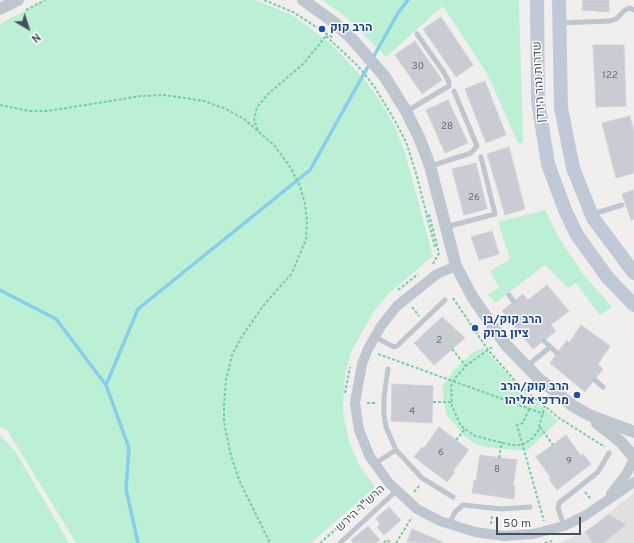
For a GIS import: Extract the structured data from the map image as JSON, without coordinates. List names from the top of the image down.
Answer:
{
  "streets": {
    "main road": ["שדרות נהר הירדן"],
    "lane": ["הרש\"ר הירש"]
  },
  "places": ["הרב קוק", "הרב קוק/בן ציון ברוק", "הרב קוק/הרב מרדכי אליהו"],
  "house_numbers": [
    "30",
    "122",
    "28",
    "26",
    "2",
    "4",
    "6",
    "9",
    "8"
  ],
  "scale_bar": "50 m",
  "north": "bottom right"
}
